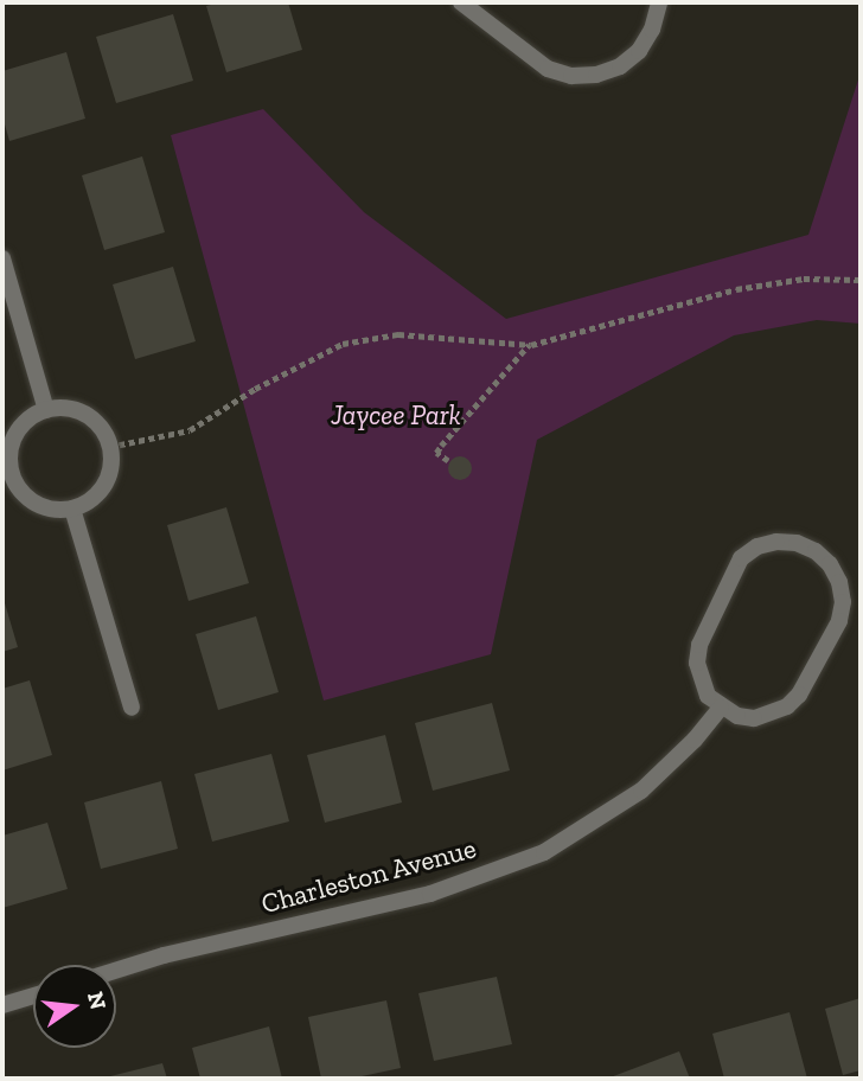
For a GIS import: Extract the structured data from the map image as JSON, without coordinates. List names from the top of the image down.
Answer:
{
  "streets": {
    "street": ["Charleston Avenue"]
  },
  "parks": ["Jaycee Park"],
  "north": "right"
}
